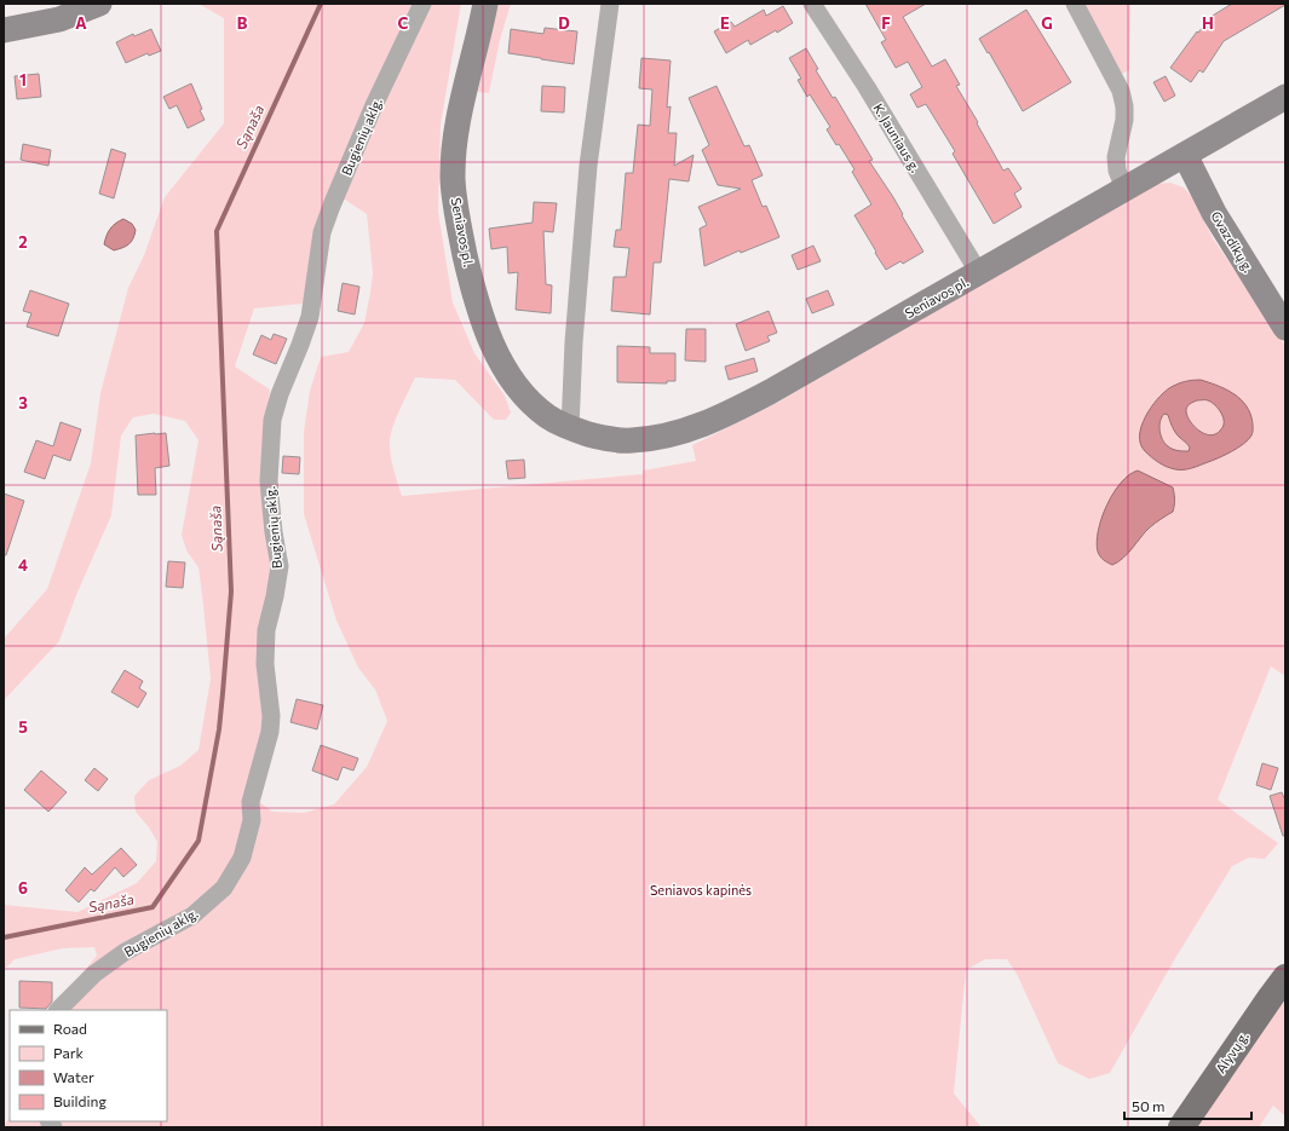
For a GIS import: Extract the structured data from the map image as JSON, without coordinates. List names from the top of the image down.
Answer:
{
  "streets": {
    "main road": ["Seniavos pl.", "Gvazdikų g.", "Alyvų g."],
    "street": ["Bugienių aklg.", "K. Jauniaus g."]
  },
  "crossings": [
    ["K. Jauniaus g.", "Seniavos pl."],
    ["Seniavos pl.", "Gvazdikų g."]
  ],
  "water": ["Sąnaša"],
  "parks": ["Seniavos kapinės"],
  "legend": [
    "Road",
    "Park",
    "Water",
    "Building"
  ],
  "scale_bar": "50 m",
  "grid": {
    "columns": [
      "A",
      "B",
      "C",
      "D",
      "E",
      "F",
      "G",
      "H"
    ],
    "rows": [
      "1",
      "2",
      "3",
      "4",
      "5",
      "6"
    ]
  }
}
